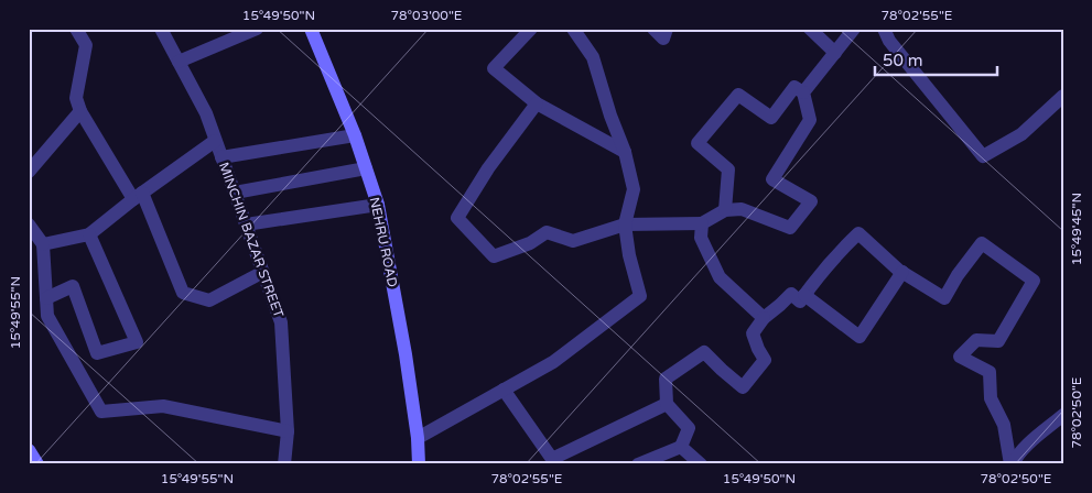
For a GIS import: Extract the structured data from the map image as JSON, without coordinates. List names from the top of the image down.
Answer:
{
  "streets": {
    "street": ["MINCHIN BAZAR STREET", "NEHRU ROAD"]
  },
  "scale_bar": "50 m",
  "coordinates": [
    "15°49'50\"N",
    "78°03'00\"E",
    "78°02'55\"E",
    "15°49'45\"N",
    "15°49'55\"N",
    "78°02'50\"E"
  ]
}
